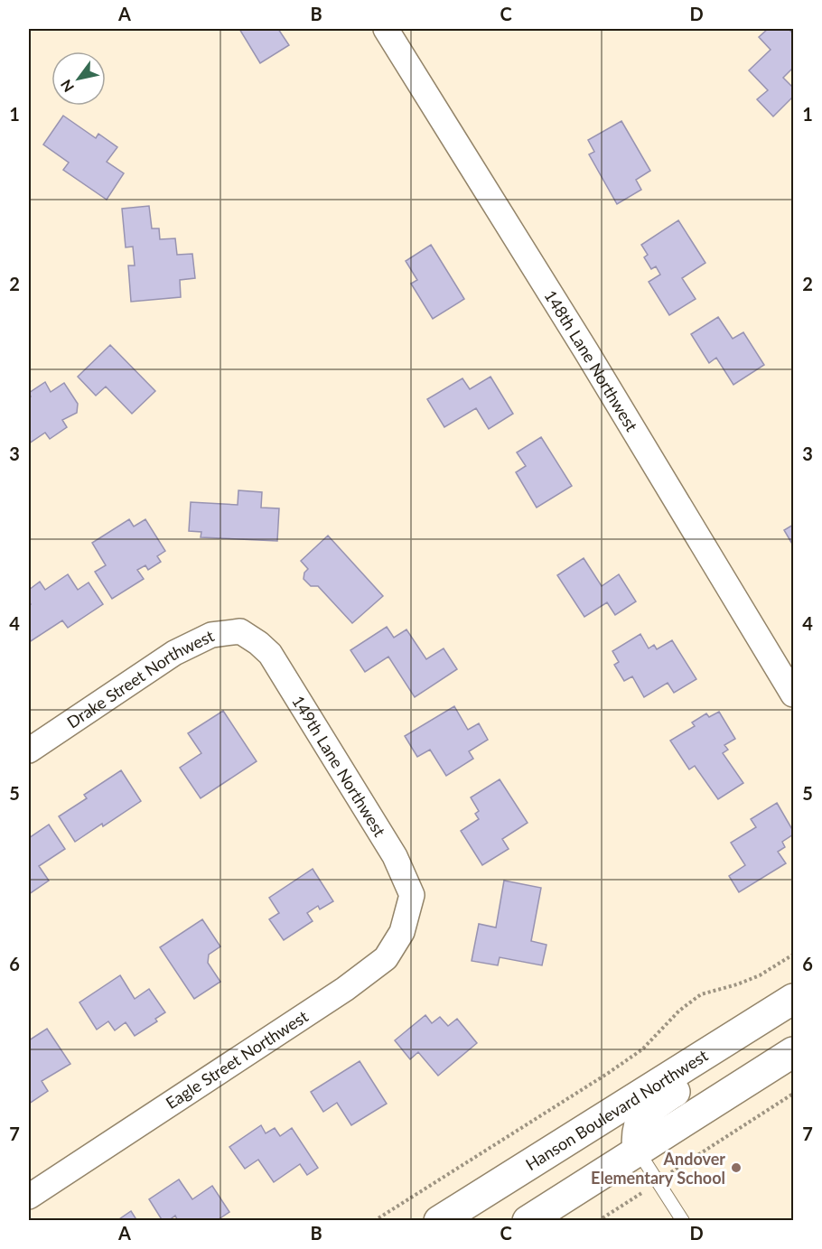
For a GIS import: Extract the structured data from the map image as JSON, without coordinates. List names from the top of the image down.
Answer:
{
  "streets": {
    "main road": ["Hanson Boulevard Northwest"],
    "street": [
      "148th Lane Northwest",
      "Drake Street Northwest",
      "149th Lane Northwest",
      "Eagle Street Northwest"
    ]
  },
  "crossings": [
    ["Drake Street Northwest", "149th Lane Northwest"],
    ["149th Lane Northwest", "Eagle Street Northwest"]
  ],
  "places": ["Andover Elementary School"],
  "north": "bottom left",
  "grid": {
    "columns": [
      "A",
      "B",
      "C",
      "D"
    ],
    "rows": [
      "1",
      "2",
      "3",
      "4",
      "5",
      "6",
      "7"
    ]
  }
}
